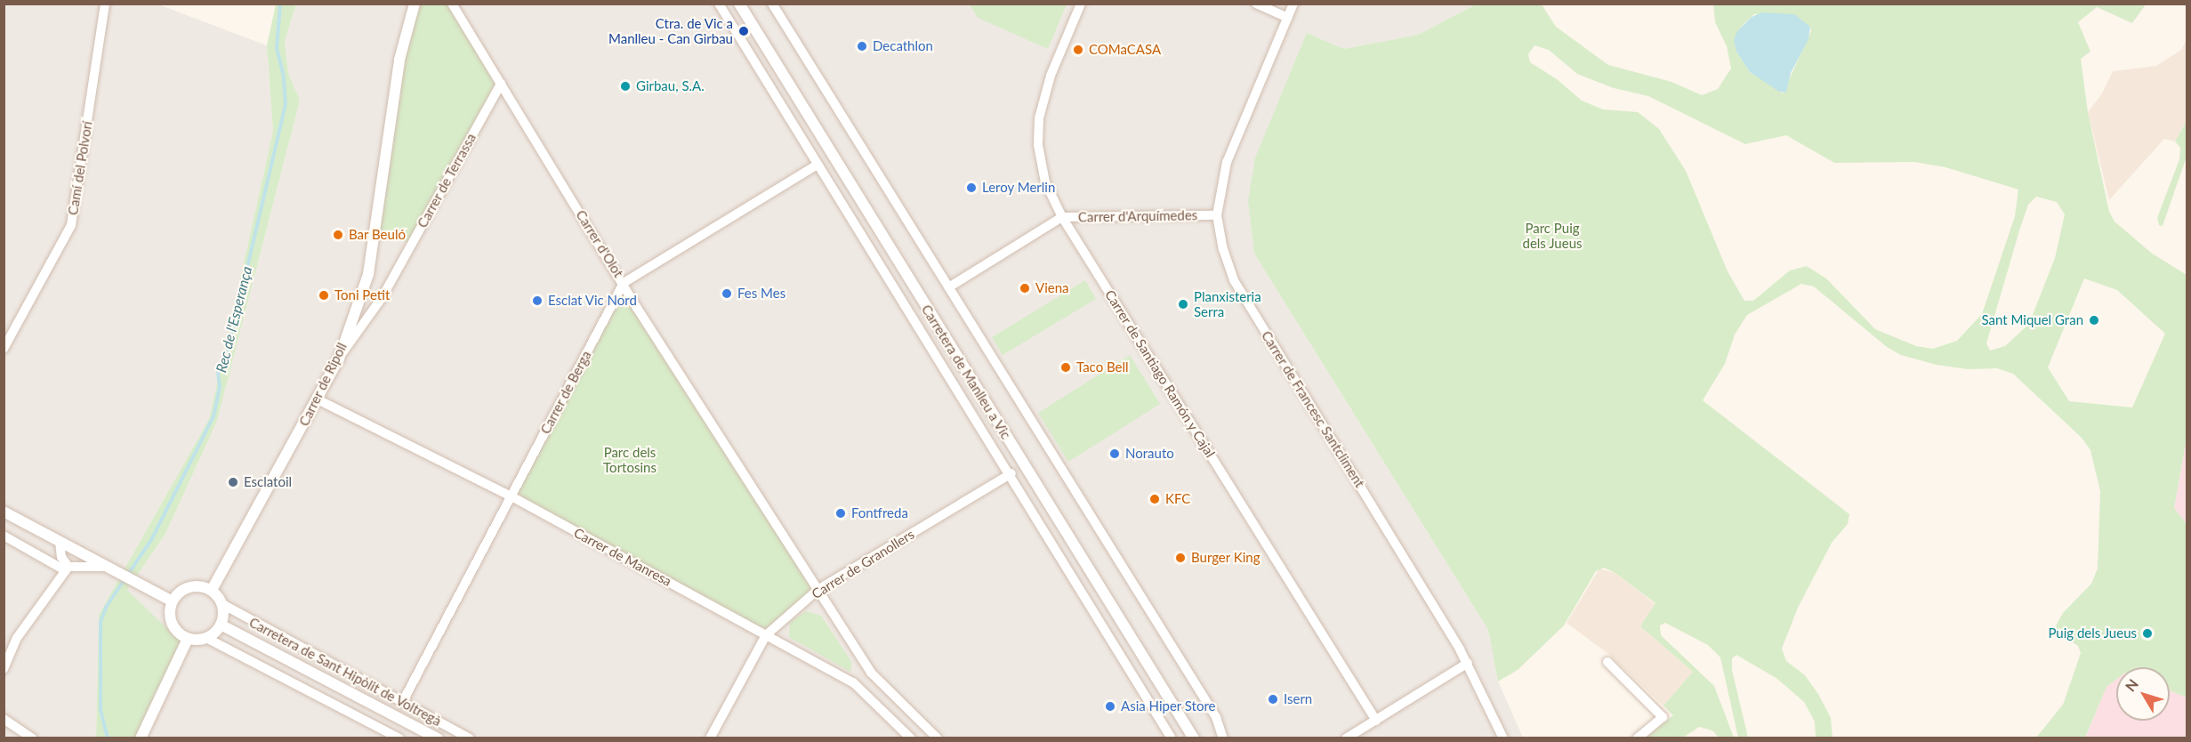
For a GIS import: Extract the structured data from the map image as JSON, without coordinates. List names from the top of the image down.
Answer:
{
  "streets": {
    "street": [
      "Camí del Polvorí",
      "Carrer de Terrassa",
      "Carrer d'Arquímedes",
      "Carrer d'Olot",
      "Carretera de Manlleu a Vic",
      "Carrer de Santiago Ramón y Cajal",
      "Carrer de Ripoll",
      "Carrer de Berga",
      "Carrer de Francesc Santcliment",
      "Carrer de Manresa",
      "Carrer de Granollers",
      "Carretera de Sant Hipòlit de Voltregà"
    ]
  },
  "crossings": [
    ["Carrer de Terrassa", "Carrer d'Olot"],
    ["Carrer de Terrassa", "Carrer de Ripoll"],
    ["Carrer d'Arquímedes", "Carrer de Santiago Ramón y Cajal"],
    ["Carrer d'Arquímedes", "Carrer de Francesc Santcliment"],
    ["Carrer d'Olot", "Carrer de Berga"],
    ["Carrer d'Olot", "Carrer de Granollers"],
    ["Carretera de Manlleu a Vic", "Carrer de Granollers"],
    ["Carrer de Ripoll", "Carrer de Manresa"],
    ["Carrer de Ripoll", "Carretera de Sant Hipòlit de Voltregà"],
    ["Carrer de Berga", "Carrer de Manresa"],
    ["Carrer de Berga", "Carretera de Sant Hipòlit de Voltregà"],
    ["Carrer de Manresa", "Carrer de Granollers"]
  ],
  "water": ["Rec de l'Esperança"],
  "parks": ["Parc Puig dels Jueus", "Parc dels Tortosins"],
  "places": [
    "Ctra. de Vic a Manlleu - Can Girbau",
    "Decathlon",
    "COMaCASA",
    "Girbau, S.A.",
    "Leroy Merlin",
    "Bar Beuló",
    "Viena",
    "Fes Mes",
    "Toni Petit",
    "Esclat Vic Nord",
    "Planxisteria Serra",
    "Sant Miquel Gran",
    "Taco Bell",
    "Norauto",
    "Esclatoil",
    "KFC",
    "Fontfreda",
    "Burger King",
    "Puig dels Jueus",
    "Isern",
    "Asia Hiper Store"
  ],
  "north": "top left"
}
